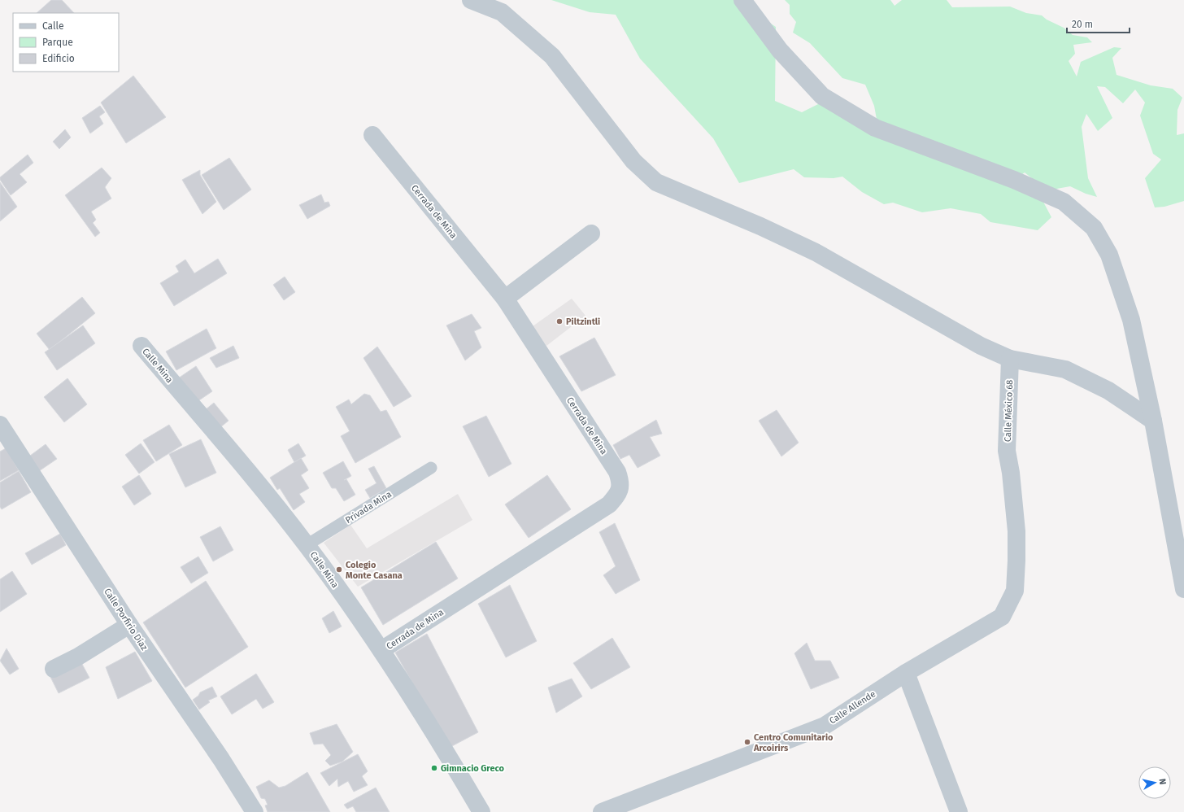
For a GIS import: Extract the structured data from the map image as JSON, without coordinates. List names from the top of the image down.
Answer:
{
  "streets": {
    "street": [
      "Cerrada de Mina",
      "Calle Mina",
      "Calle México 68",
      "Calle Porfirio Díaz",
      "Calle Allende"
    ],
    "lane": ["Privada Mina"]
  },
  "crossings": [
    ["Cerrada de Mina", "Calle Mina"],
    ["Calle Mina", "Privada Mina"],
    ["Calle México 68", "Calle Allende"]
  ],
  "places": [
    "Piltzintli",
    "Colegio Monte Casana",
    "Centro Comunitario Arcoirirs",
    "Gimnacio Greco"
  ],
  "legend": ["Calle", "Parque", "Edificio"],
  "scale_bar": "20 m",
  "north": "right"
}
